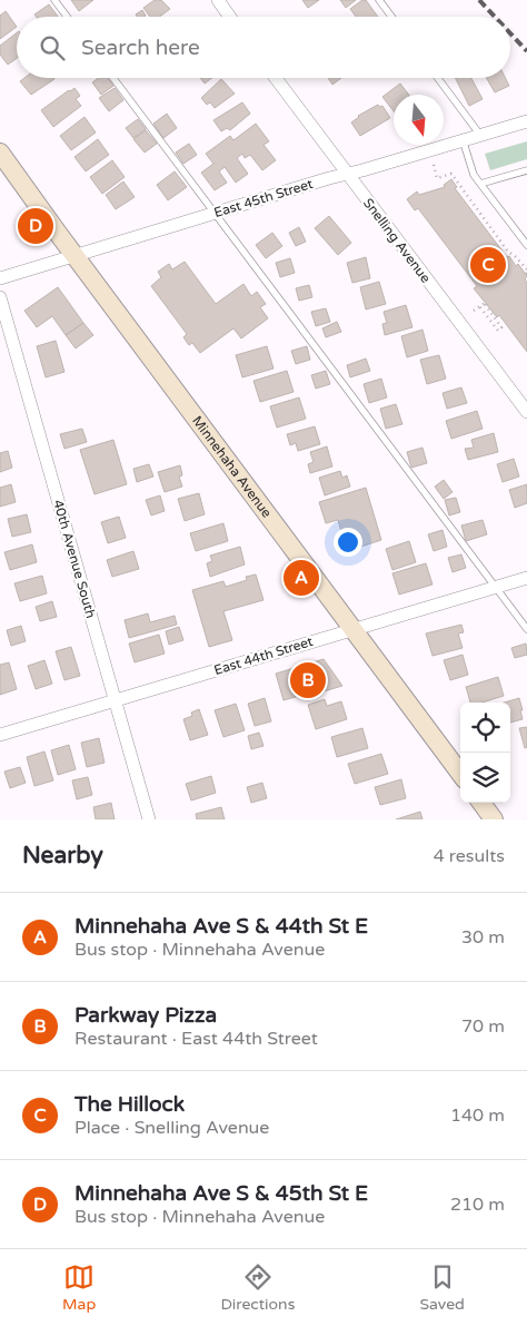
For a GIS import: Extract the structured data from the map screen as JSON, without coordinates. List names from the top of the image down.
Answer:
{
  "streets": {
    "main road": ["Minnehaha Avenue"],
    "street": [
      "East 45th Street",
      "Snelling Avenue",
      "40th Avenue South",
      "East 44th Street"
    ]
  },
  "crossings": [
    ["East 45th Street", "Snelling Avenue"],
    ["East 45th Street", "Minnehaha Avenue"],
    ["Minnehaha Avenue", "East 44th Street"],
    ["40th Avenue South", "East 44th Street"]
  ],
  "north": "bottom",
  "page": {
    "search": "Search here",
    "pins": [
      "D",
      "C",
      "A",
      "B"
    ],
    "heading": ["Nearby", "4 results"],
    "list": [
      {
        "mark": "A",
        "name": "Minnehaha Ave S & 44th St E",
        "note": "Bus stop · Minnehaha Avenue",
        "value": "30 m"
      },
      {
        "mark": "B",
        "name": "Parkway Pizza",
        "note": "Restaurant · East 44th Street",
        "value": "70 m"
      },
      {
        "mark": "C",
        "name": "The Hillock",
        "note": "Place · Snelling Avenue",
        "value": "140 m"
      },
      {
        "mark": "D",
        "name": "Minnehaha Ave S & 45th St E",
        "note": "Bus stop · Minnehaha Avenue",
        "value": "210 m"
      }
    ],
    "nav": ["Map", "Directions", "Saved"]
  }
}
